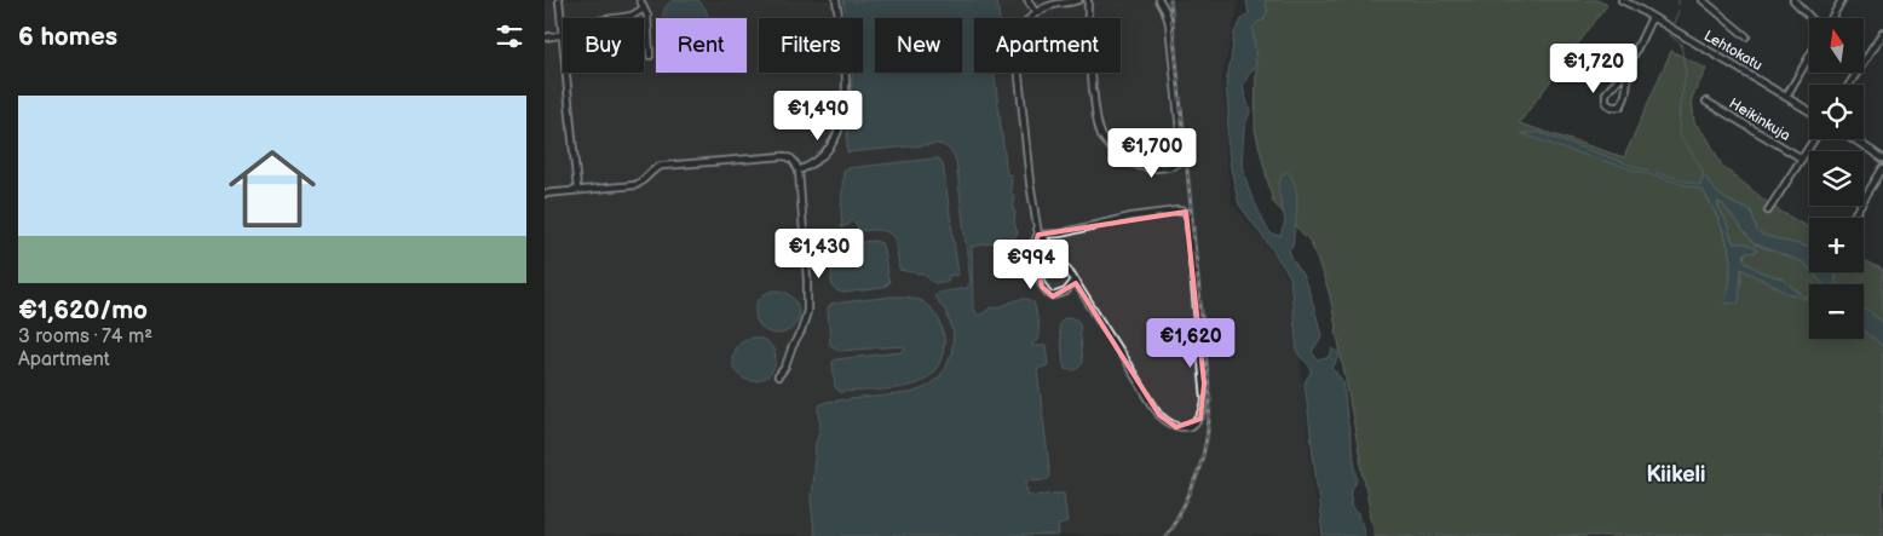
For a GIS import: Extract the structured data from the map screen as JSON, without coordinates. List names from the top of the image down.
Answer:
{
  "streets": {
    "street": ["Lehtokatu", "Heikinkuja"]
  },
  "districts": ["Kiikeli"],
  "north": "top",
  "page": {
    "heading": "6 homes",
    "map_buttons": ["+", "−"],
    "chip": [
      "Buy",
      "Rent",
      "Filters",
      "New",
      "Apartment"
    ],
    "price": [
      "€1,720",
      "€1,490",
      "€1,700",
      "€1,430",
      "€994",
      "€1,620"
    ],
    "list": [
      {
        "name": "€1,620/mo",
        "note": "3 rooms · 74 m² · Apartment"
      }
    ]
  }
}
